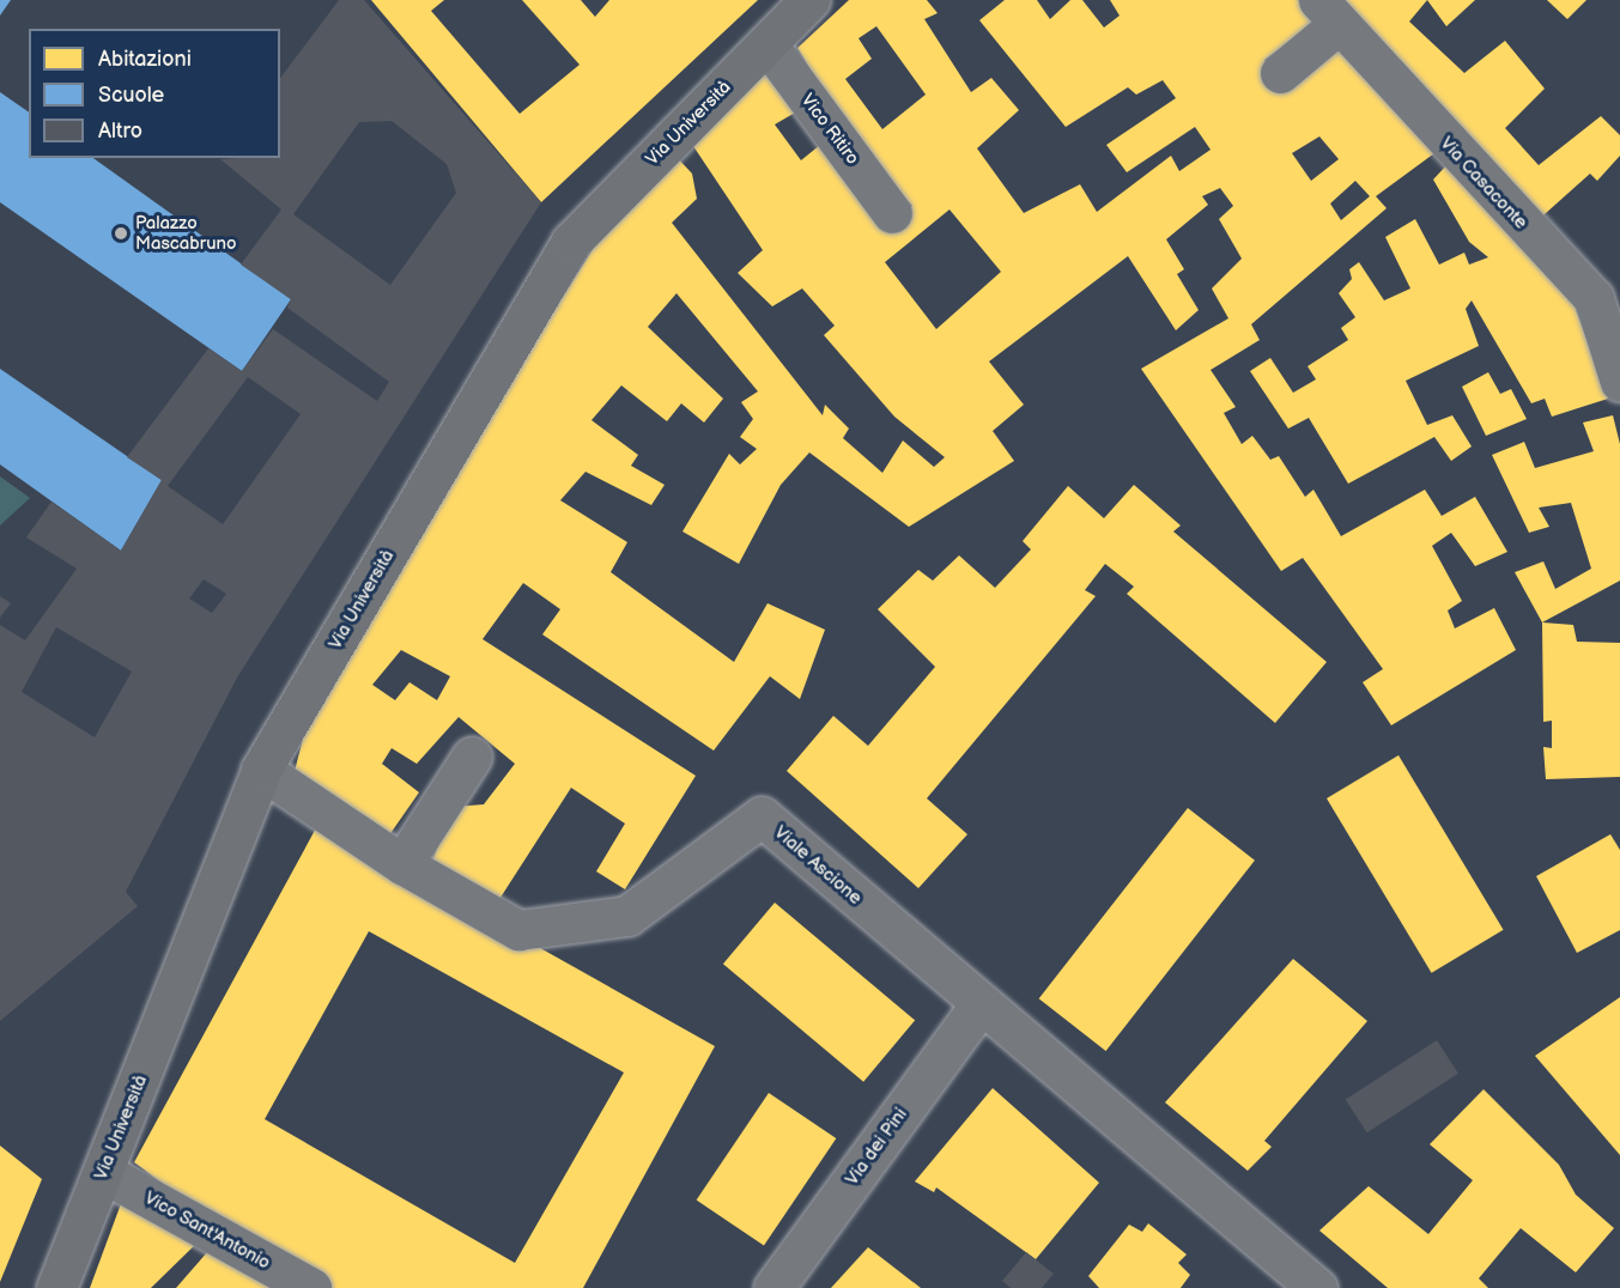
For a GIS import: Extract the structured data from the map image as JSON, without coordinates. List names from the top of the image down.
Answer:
{
  "streets": {
    "main road": ["Via Università"],
    "street": [
      "Vico Ritiro",
      "Via Casaconte",
      "Viale Ascione",
      "Via dei Pini",
      "Vico Sant'Antonio"
    ]
  },
  "crossings": [
    ["Via Università", "Vico Ritiro"],
    ["Via Università", "Viale Ascione"],
    ["Via Università", "Vico Sant'Antonio"],
    ["Viale Ascione", "Via dei Pini"]
  ],
  "places": ["Palazzo Mascabruno"],
  "legend": ["Abitazioni", "Scuole", "Altro"]
}
